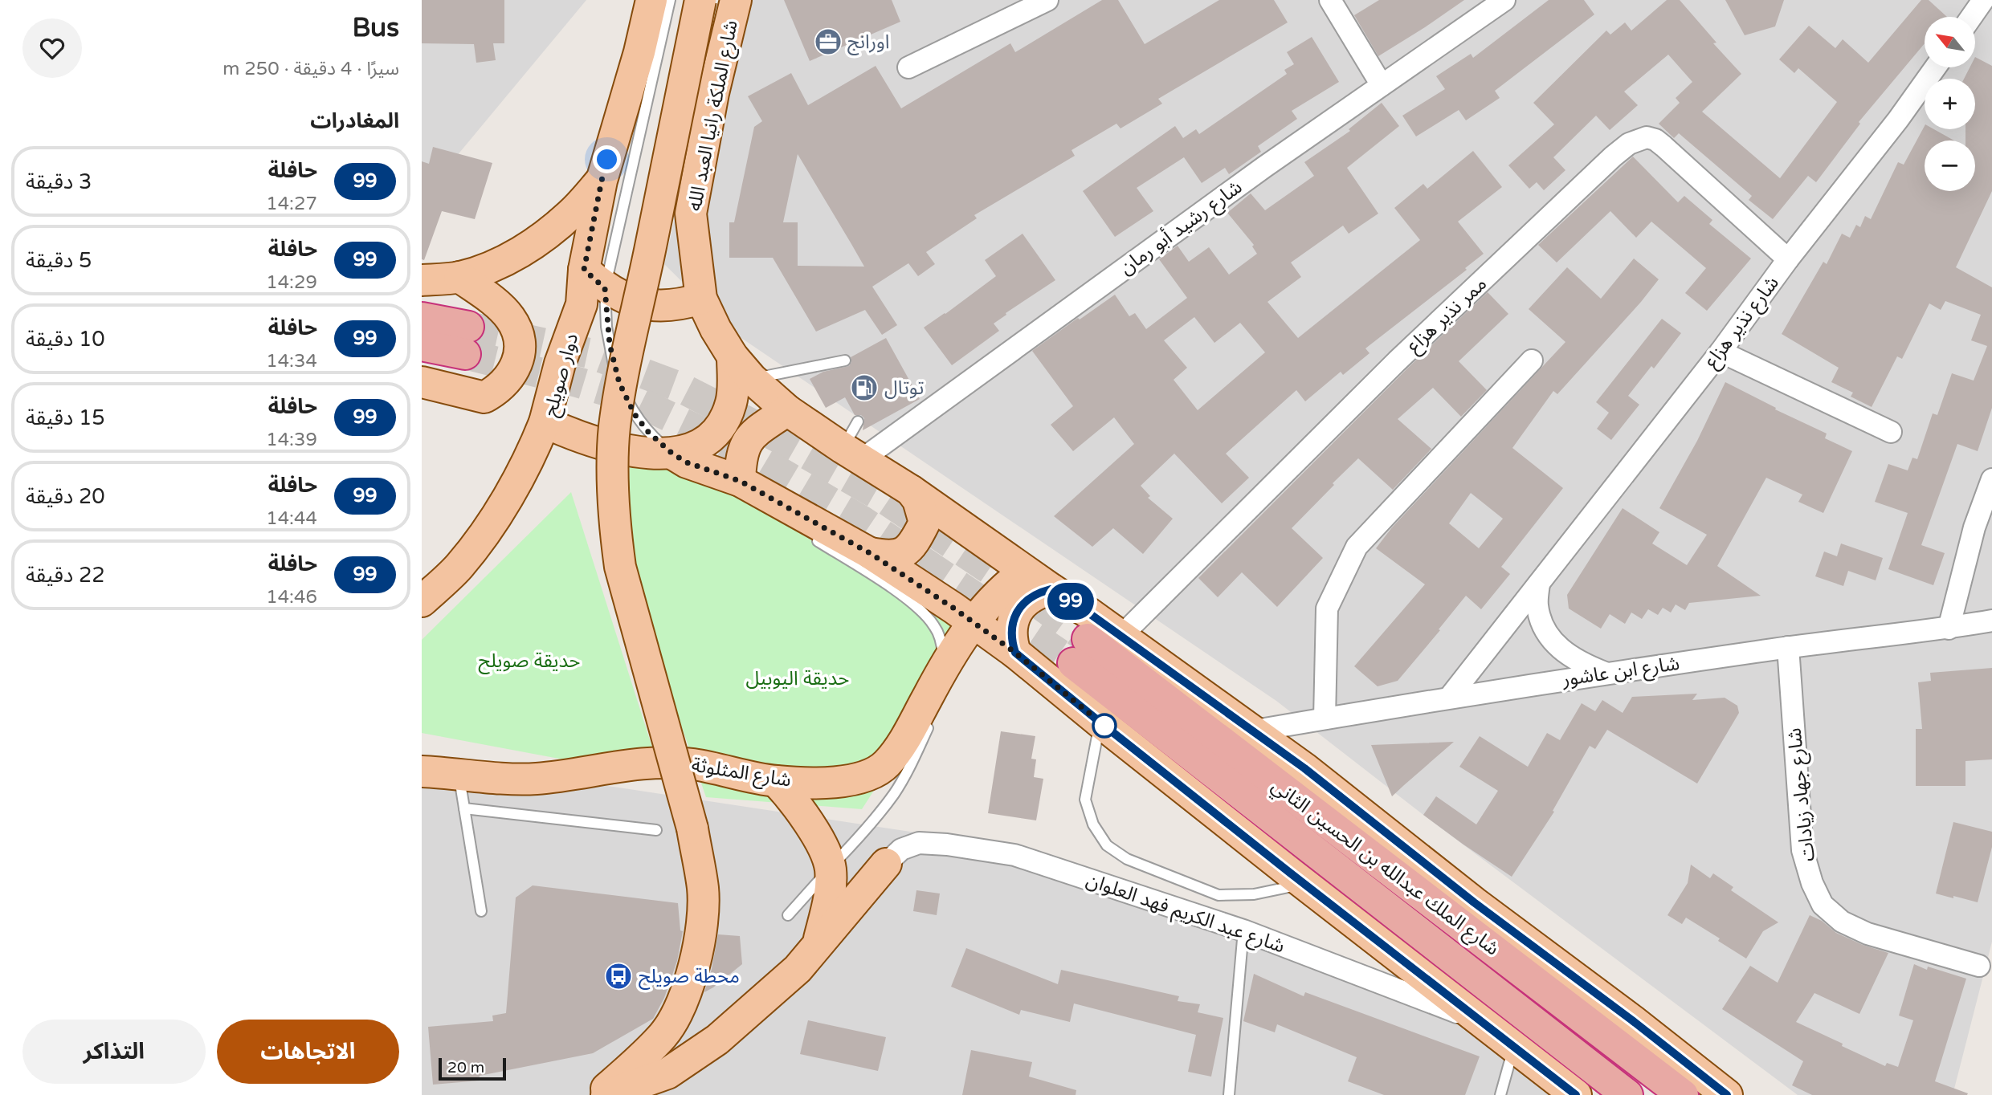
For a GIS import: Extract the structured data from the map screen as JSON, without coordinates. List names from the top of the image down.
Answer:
{
  "streets": {
    "highway": ["شارع الملك عبدالله بن الحسين الثاني"],
    "main road": ["شارع الملكة رانيا العبد الله", "دوار صويلح", "شارع المثلوثة"],
    "street": [
      "شارع رشيد أبو رمان",
      "ممر نذير هزاع",
      "شارع نذير هزاع",
      "شارع ابن عاشور",
      "شارع جهاد زيادات",
      "شارع عبد الكريم فهد العلوان"
    ]
  },
  "crossings": [
    ["شارع الملكة رانيا العبد الله", "شارع رشيد أبو رمان"],
    ["شارع الملكة رانيا العبد الله", "ممر نذير هزاع"],
    ["شارع الملكة رانيا العبد الله", "دوار صويلح"],
    ["شارع الملكة رانيا العبد الله", "شارع ابن عاشور"],
    ["شارع الملكة رانيا العبد الله", "شارع المثلوثة"],
    ["ممر نذير هزاع", "شارع نذير هزاع"],
    ["شارع نذير هزاع", "شارع ابن عاشور"],
    ["شارع ابن عاشور", "شارع جهاد زيادات"]
  ],
  "parks": ["حديقة صويلح", "حديقة اليوبيل"],
  "places": {
    "office": ["اورانج"],
    "fuel station": ["توتال"],
    "bus stop": ["محطة صويلح"]
  },
  "lines": ["bus line 99"],
  "scale_bar": "20 m",
  "north": "top left",
  "page": {
    "on_map": "99",
    "heading": [
      ["Bus", "سيرًا · 4 دقيقة · 250 m"],
      "المغادرات"
    ],
    "map_buttons": ["+", "−"],
    "list": [
      {
        "mark": "99",
        "name": "حافلة",
        "note": "14:27",
        "value": "3 دقيقة"
      },
      {
        "mark": "99",
        "name": "حافلة",
        "note": "14:29",
        "value": "5 دقيقة"
      },
      {
        "mark": "99",
        "name": "حافلة",
        "note": "14:34",
        "value": "10 دقيقة"
      },
      {
        "mark": "99",
        "name": "حافلة",
        "note": "14:39",
        "value": "15 دقيقة"
      },
      {
        "mark": "99",
        "name": "حافلة",
        "note": "14:44",
        "value": "20 دقيقة"
      },
      {
        "mark": "99",
        "name": "حافلة",
        "note": "14:46",
        "value": "22 دقيقة"
      }
    ],
    "buttons": ["الاتجاهات", "التذاكر"],
    "scale": "20 m"
  }
}
